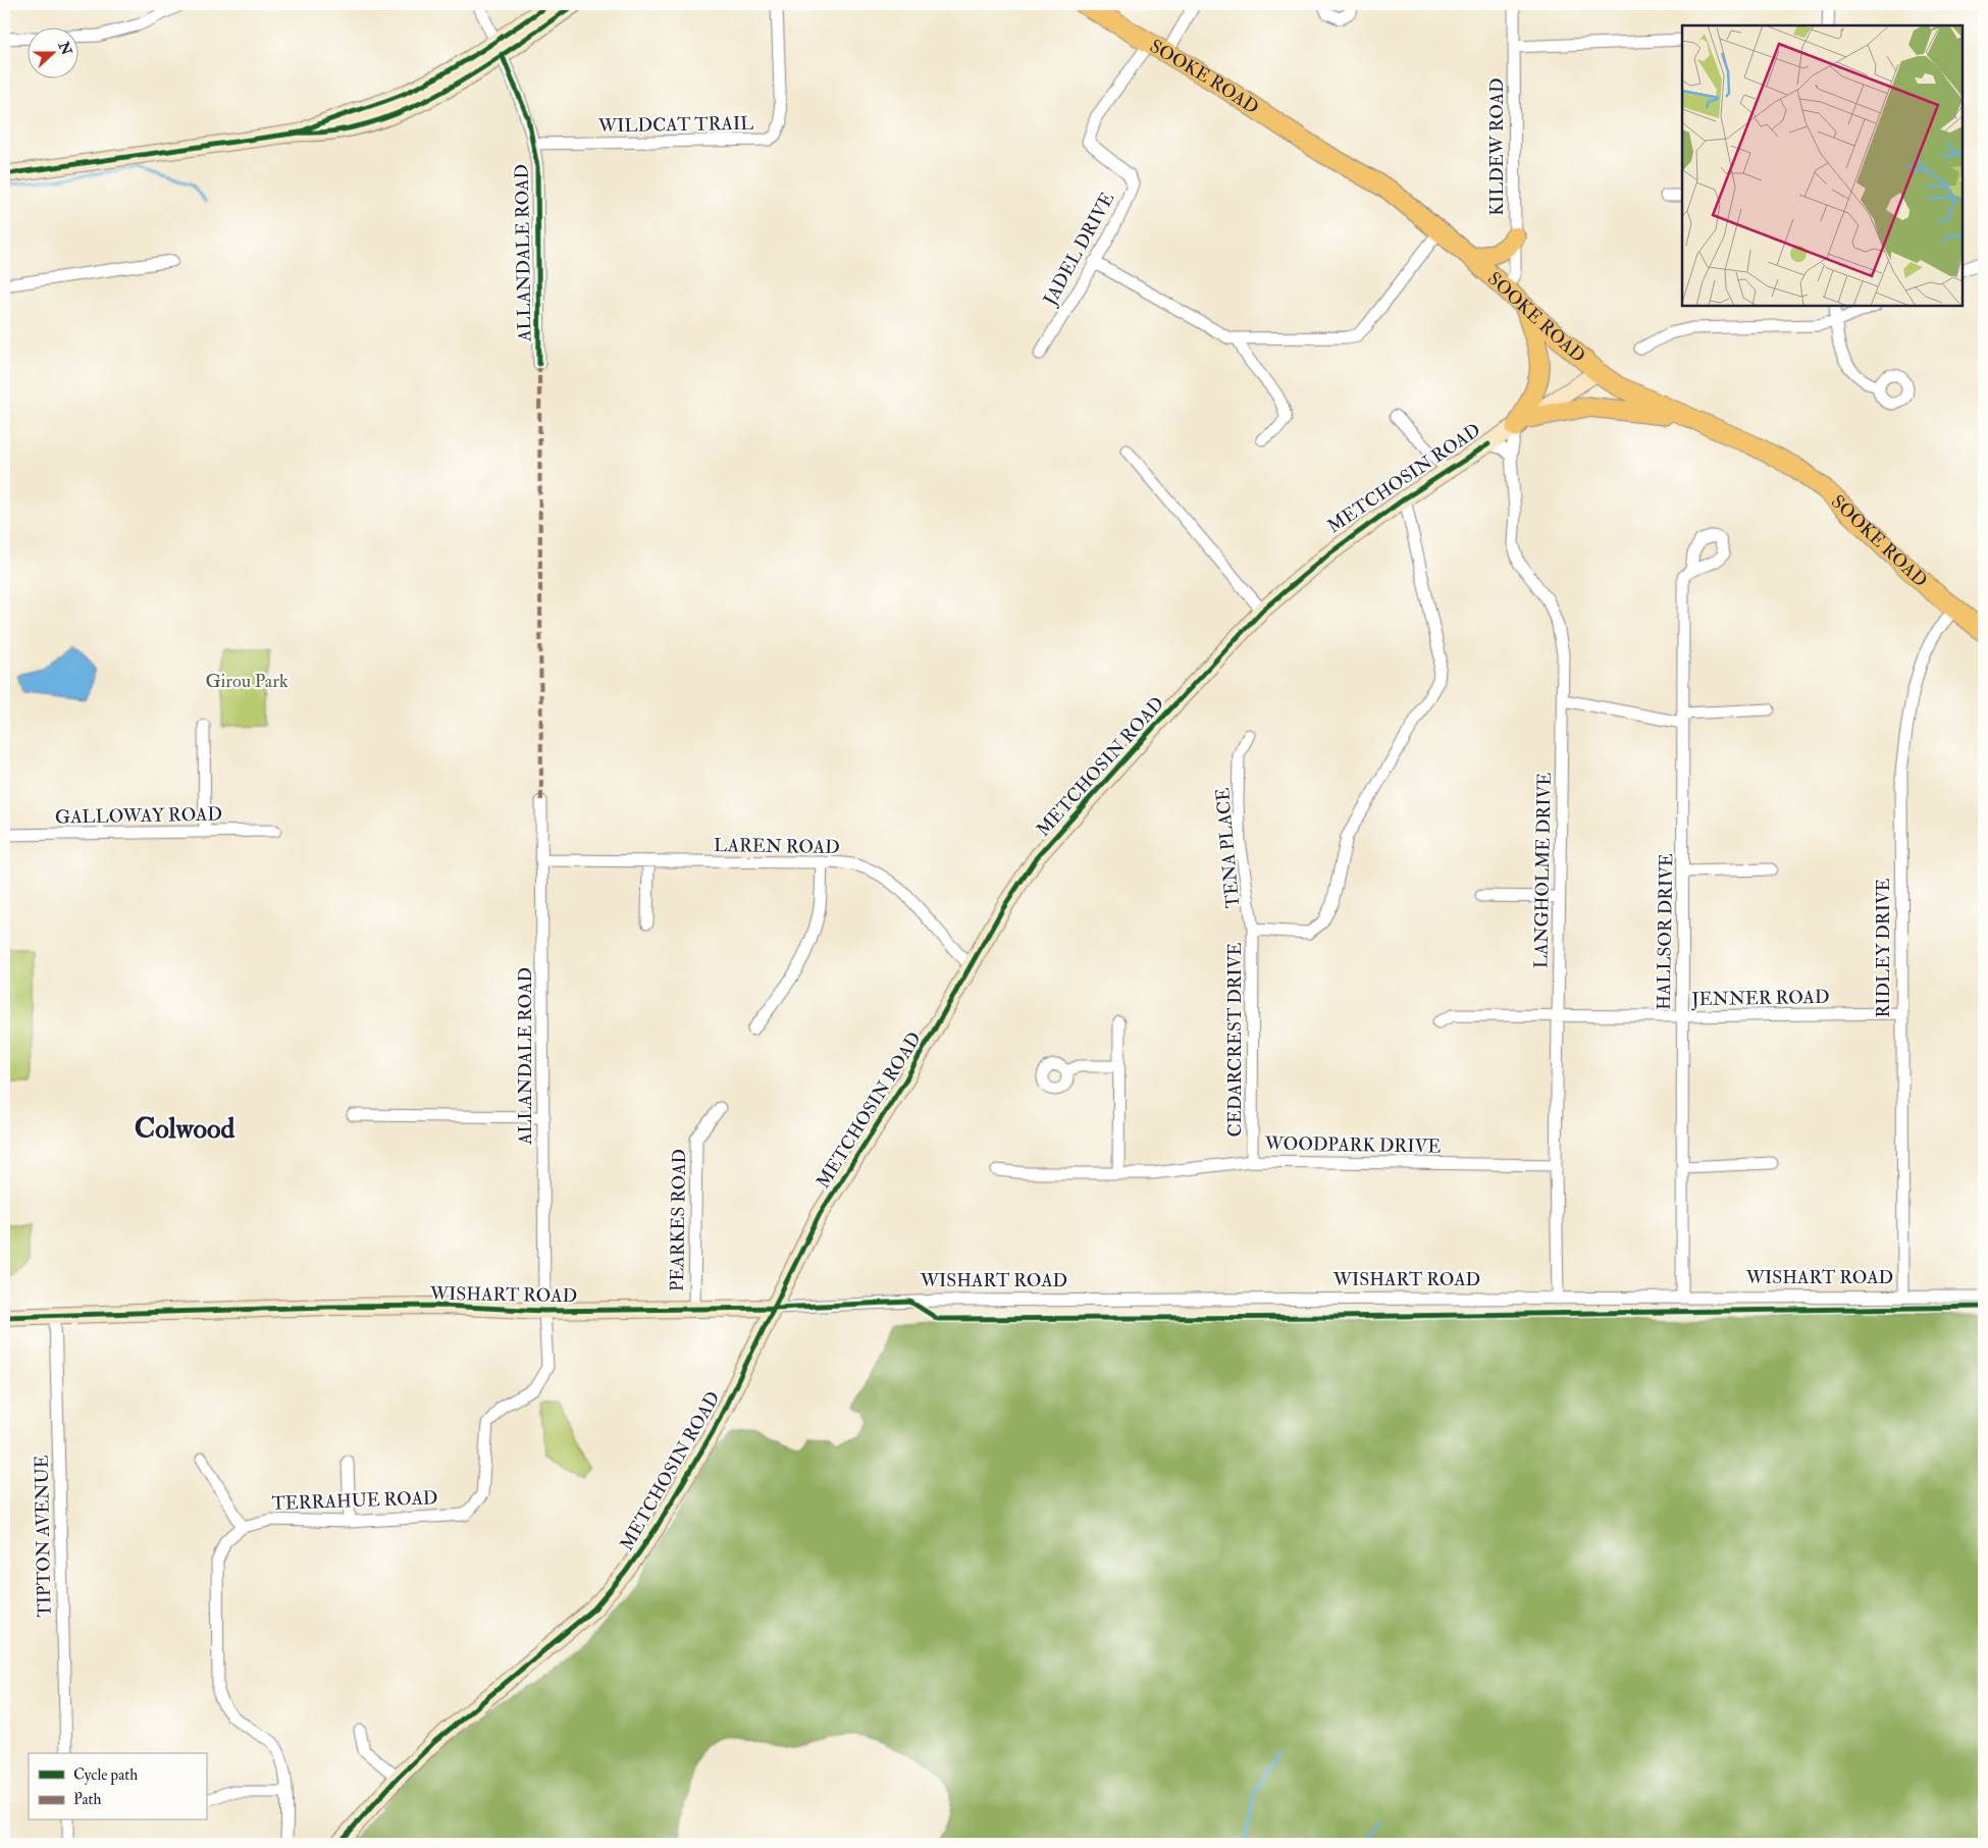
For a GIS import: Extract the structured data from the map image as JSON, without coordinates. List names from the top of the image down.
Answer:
{
  "streets": {
    "main road": ["SOOKE ROAD", "METCHOSIN ROAD", "WISHART ROAD"],
    "street": [
      "WILDCAT TRAIL",
      "KILDEW ROAD",
      "JADEL DRIVE",
      "ALLANDALE ROAD",
      "GALLOWAY ROAD",
      "LAREN ROAD",
      "TENA PLACE",
      "LANGHOLME DRIVE",
      "HALLSOR DRIVE",
      "RIDLEY DRIVE",
      "JENNER ROAD",
      "CEDARCREST DRIVE",
      "WOODPARK DRIVE",
      "PEARKES ROAD",
      "TERRAHUE ROAD",
      "TIPTON AVENUE"
    ]
  },
  "crossings": [
    ["SOOKE ROAD", "KILDEW ROAD"],
    ["SOOKE ROAD", "JADEL DRIVE"],
    ["SOOKE ROAD", "METCHOSIN ROAD"],
    ["SOOKE ROAD", "RIDLEY DRIVE"],
    ["WILDCAT TRAIL", "ALLANDALE ROAD"],
    ["ALLANDALE ROAD", "LAREN ROAD"],
    ["ALLANDALE ROAD", "WISHART ROAD"],
    ["ALLANDALE ROAD", "TERRAHUE ROAD"],
    ["METCHOSIN ROAD", "LAREN ROAD"],
    ["METCHOSIN ROAD", "LANGHOLME DRIVE"],
    ["METCHOSIN ROAD", "CEDARCREST DRIVE"],
    ["METCHOSIN ROAD", "WISHART ROAD"],
    ["TENA PLACE", "CEDARCREST DRIVE"],
    ["LANGHOLME DRIVE", "JENNER ROAD"],
    ["LANGHOLME DRIVE", "WOODPARK DRIVE"],
    ["LANGHOLME DRIVE", "WISHART ROAD"],
    ["HALLSOR DRIVE", "JENNER ROAD"],
    ["HALLSOR DRIVE", "WISHART ROAD"],
    ["RIDLEY DRIVE", "JENNER ROAD"],
    ["RIDLEY DRIVE", "WISHART ROAD"],
    ["CEDARCREST DRIVE", "WOODPARK DRIVE"],
    ["PEARKES ROAD", "WISHART ROAD"],
    ["WISHART ROAD", "TERRAHUE ROAD"],
    ["WISHART ROAD", "TIPTON AVENUE"]
  ],
  "districts": ["Colwood"],
  "parks": ["Girou Park"],
  "legend": ["Cycle path", "Path"],
  "north": "right"
}
